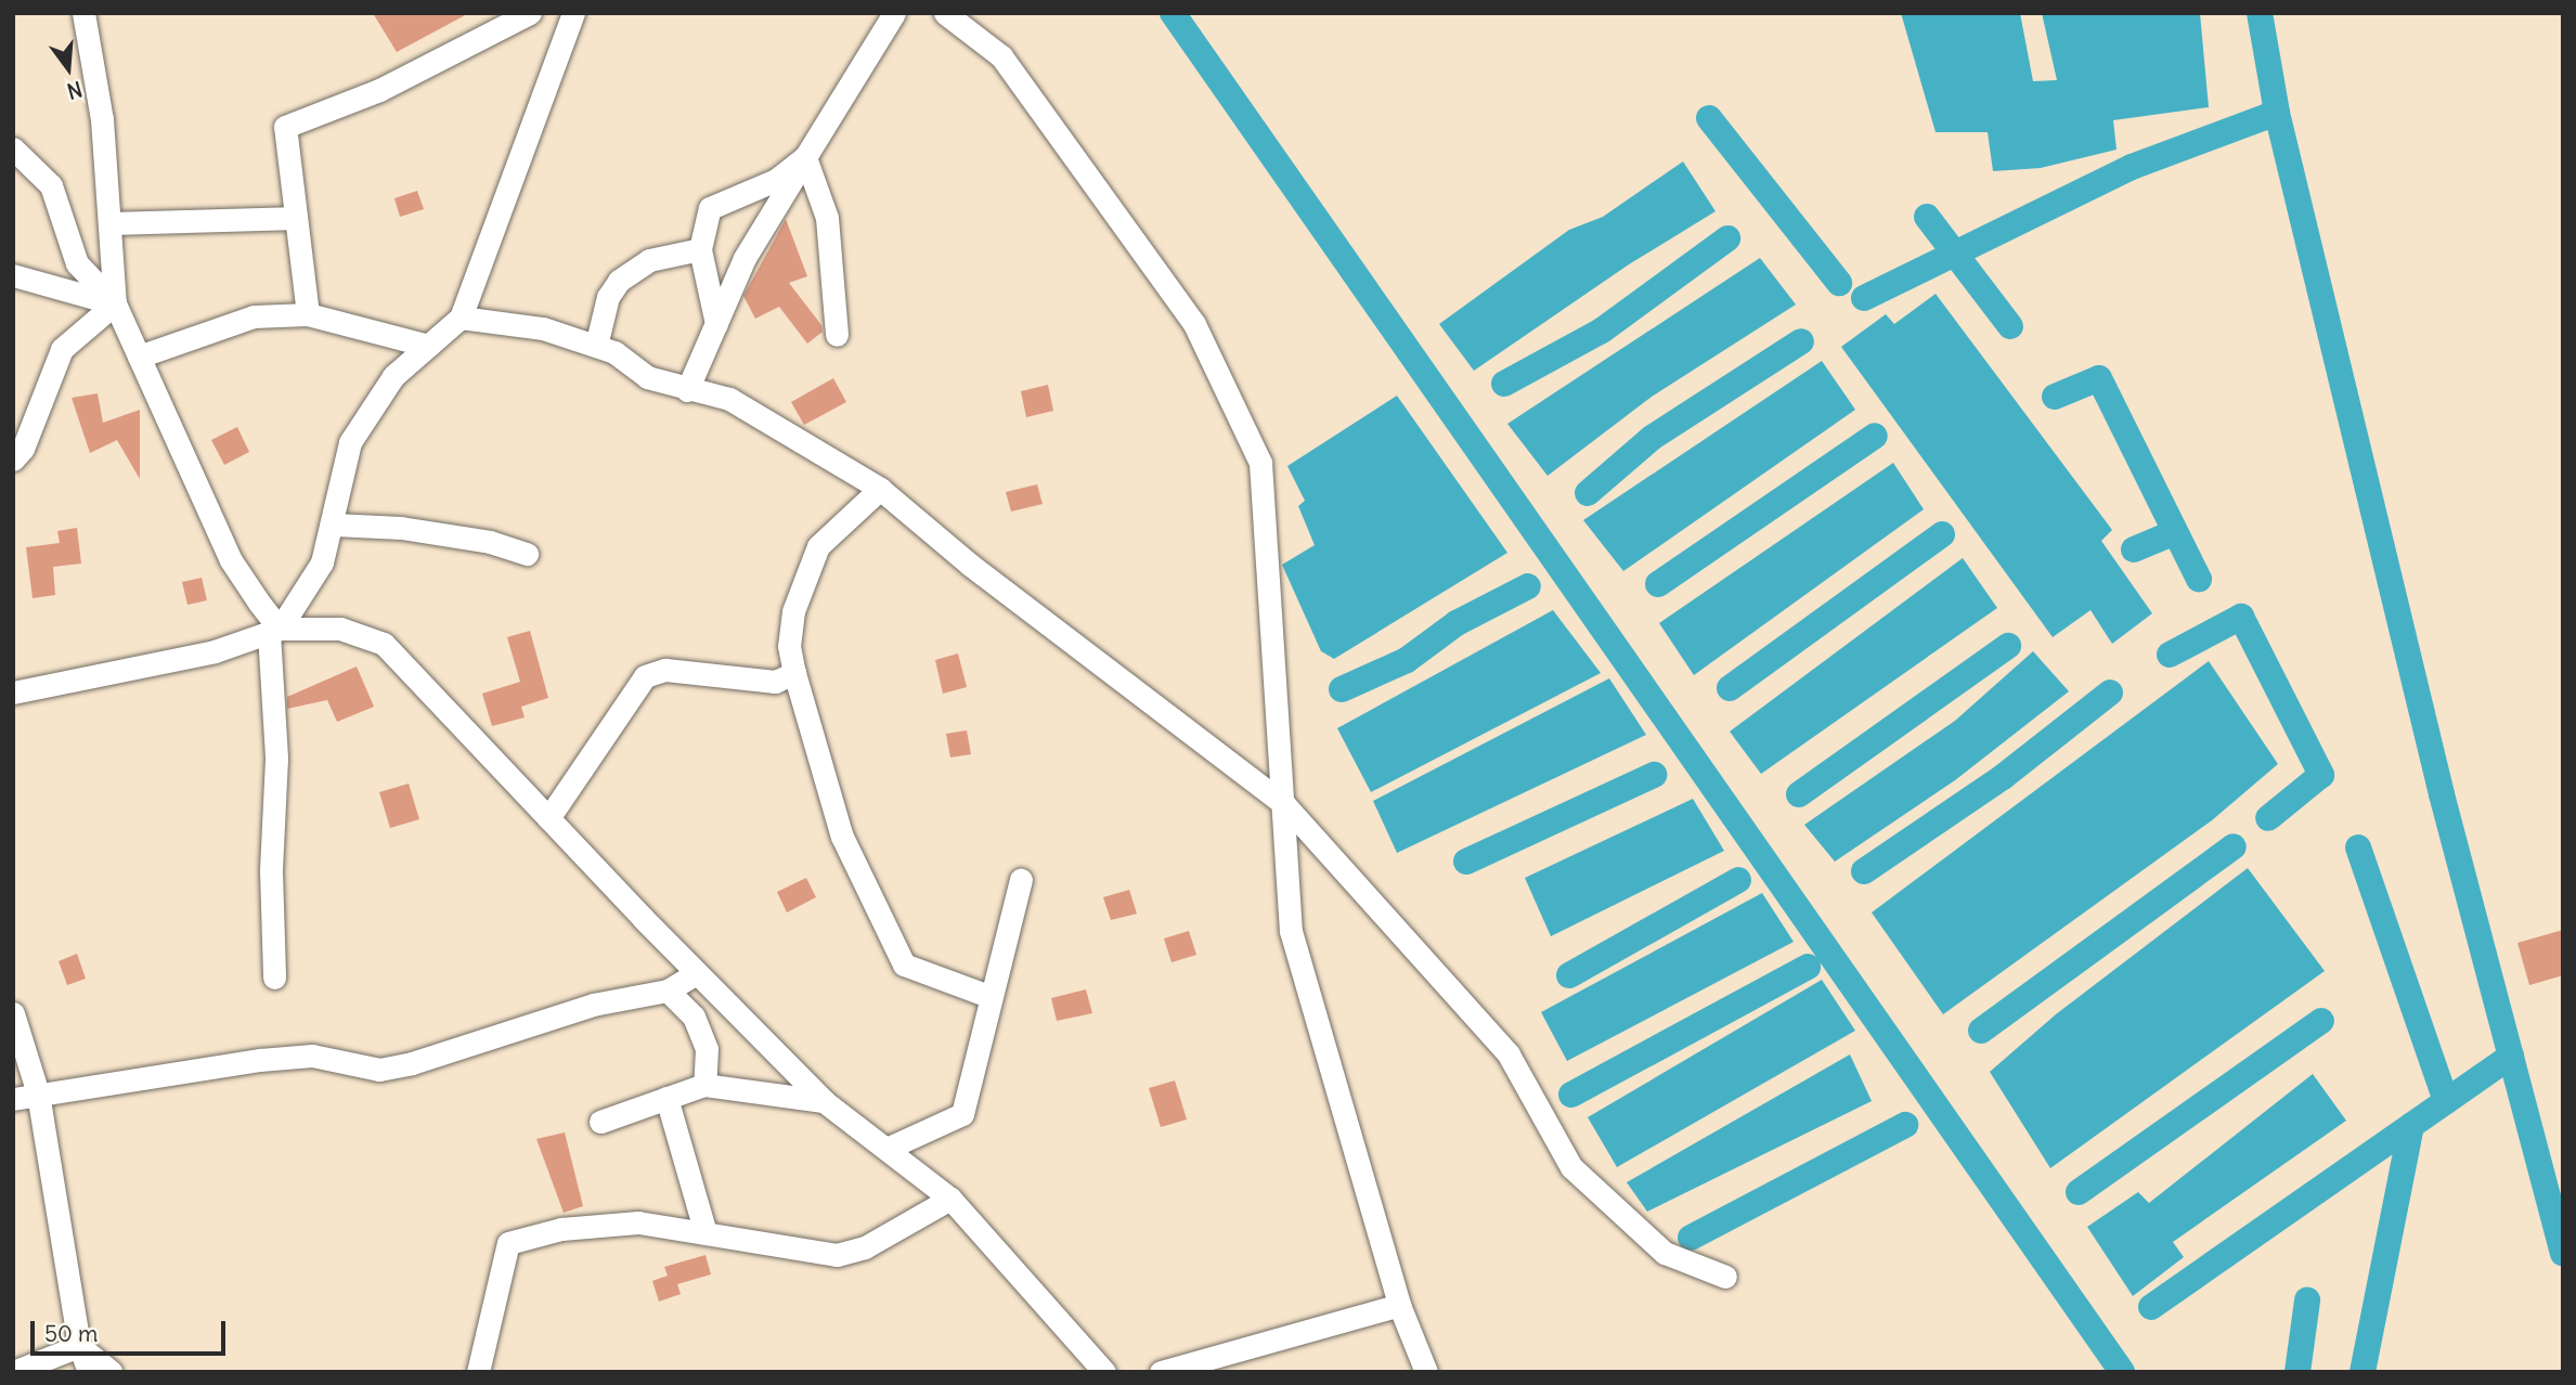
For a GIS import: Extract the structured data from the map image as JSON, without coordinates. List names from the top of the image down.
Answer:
{
  "scale_bar": "50 m",
  "north": "bottom"
}
